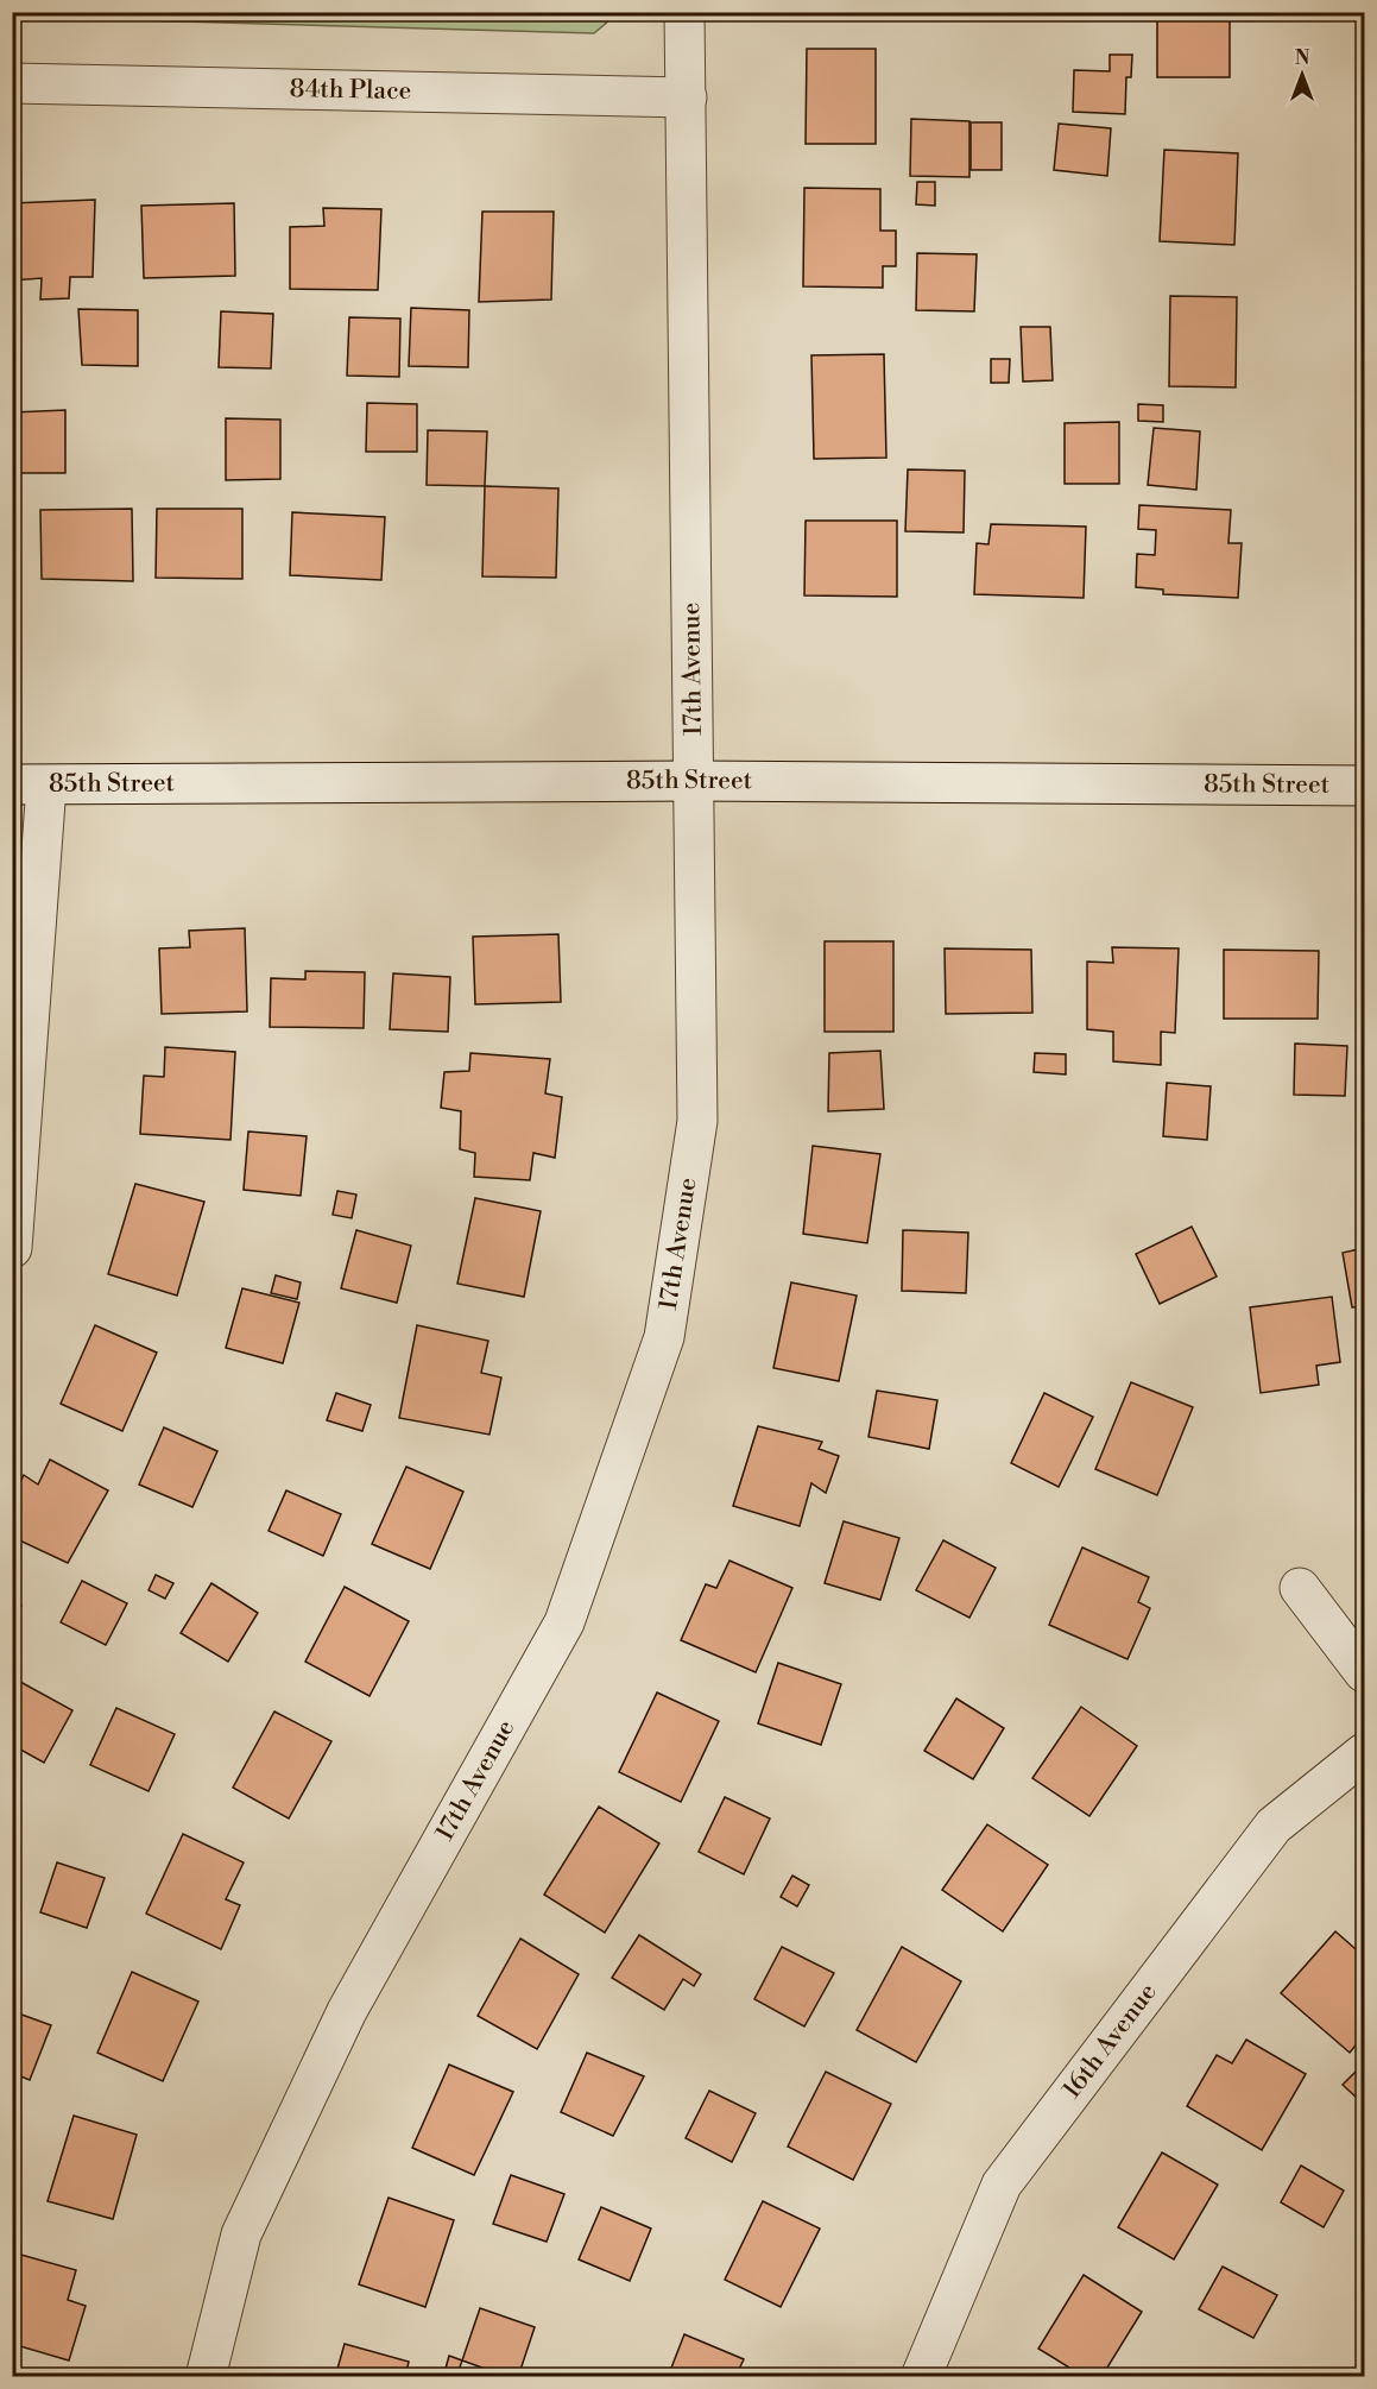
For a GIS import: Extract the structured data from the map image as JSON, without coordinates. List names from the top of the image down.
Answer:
{
  "streets": {
    "street": [
      "84th Place",
      "17th Avenue",
      "85th Street",
      "16th Avenue"
    ]
  },
  "crossings": [
    ["84th Place", "17th Avenue"],
    ["17th Avenue", "85th Street"]
  ],
  "north": "top"
}
